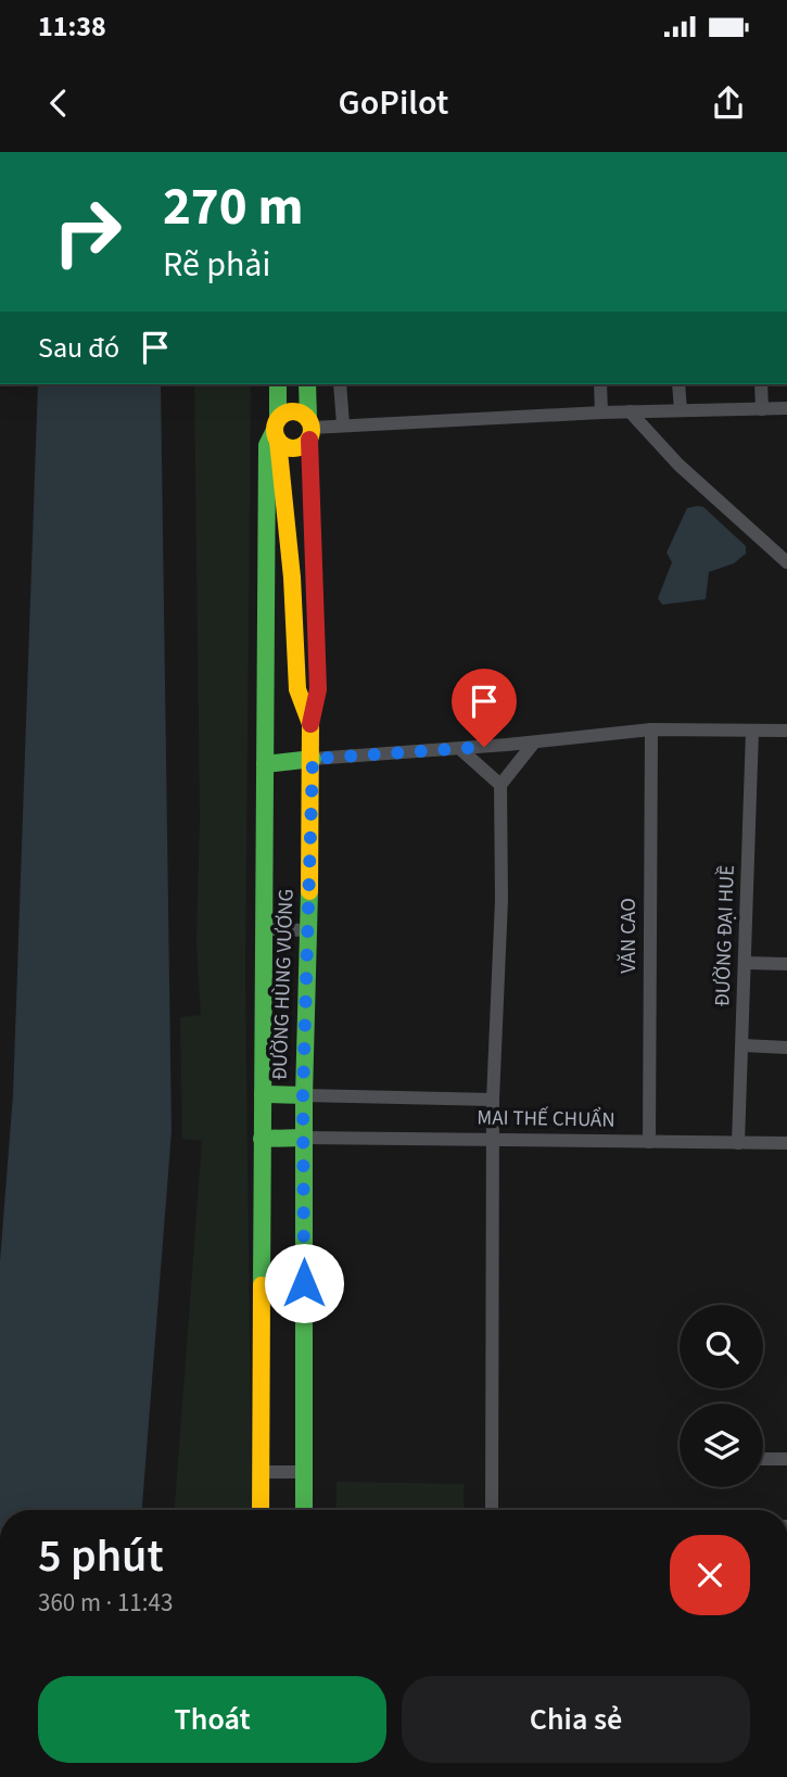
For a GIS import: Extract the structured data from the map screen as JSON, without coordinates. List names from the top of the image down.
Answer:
{
  "streets": {
    "main road": ["ĐƯỜNG HÙNG VƯƠNG"],
    "street": ["VĂN CAO", "ĐƯỜNG ĐẠI HUỀ", "MAI THẾ CHUẨN"]
  },
  "crossings": [
    ["VĂN CAO", "MAI THẾ CHUẨN"],
    ["ĐƯỜNG ĐẠI HUỀ", "MAI THẾ CHUẨN"],
    ["ĐƯỜNG HÙNG VƯƠNG", "MAI THẾ CHUẨN"]
  ],
  "page": {
    "status": "11:38",
    "header": "GoPilot",
    "turn": ["270 m", "Rẽ phải"],
    "then": "Sau đó",
    "heading": ["5 phút", "360 m · 11:43"],
    "buttons": ["Thoát", "Chia sẻ"]
  }
}
